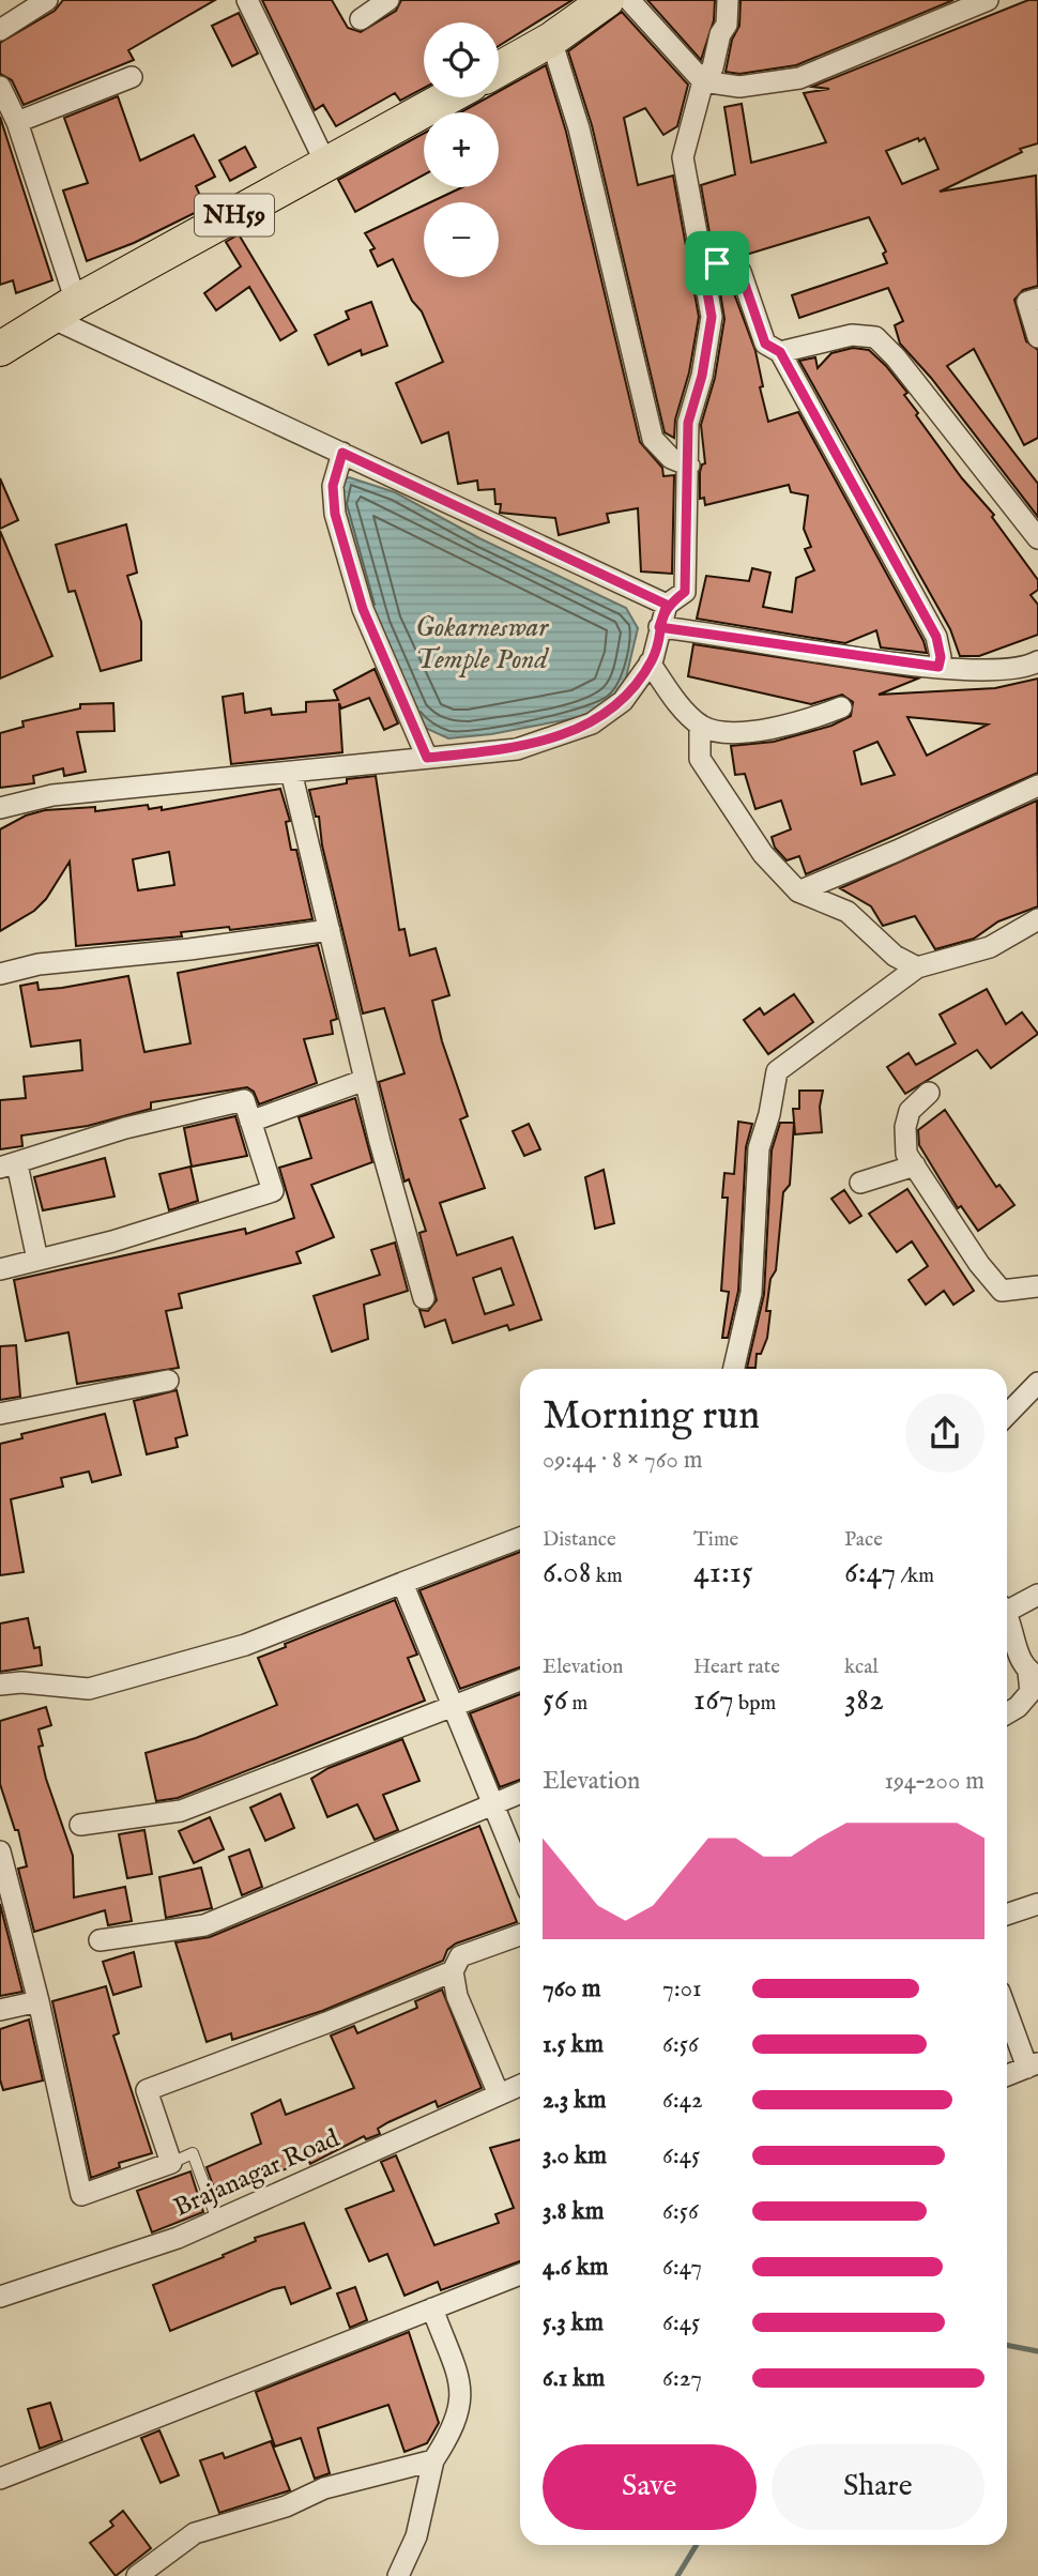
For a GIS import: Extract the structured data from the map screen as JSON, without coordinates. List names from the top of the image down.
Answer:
{
  "streets": {
    "highway": ["NH59"],
    "street": ["Brajanagar Road"]
  },
  "water": ["Gokarneswar Temple Pond"],
  "page": {
    "map_buttons": ["+", "−"],
    "heading": ["Morning run", "09:44 · 8 × 760 m"],
    "stats": [
      ["Distance", "6.08 km"],
      ["Time", "41:15"],
      ["Pace", "6:47 /km"],
      ["Elevation", "56 m"],
      ["Heart rate", "167 bpm"],
      ["kcal", "382"]
    ],
    "chart": ["Elevation", "194–200 m"],
    "list": [
      {
        "name": "760 m",
        "note": "7:01"
      },
      {
        "name": "1.5 km",
        "note": "6:56"
      },
      {
        "name": "2.3 km",
        "note": "6:42"
      },
      {
        "name": "3.0 km",
        "note": "6:45"
      },
      {
        "name": "3.8 km",
        "note": "6:56"
      },
      {
        "name": "4.6 km",
        "note": "6:47"
      },
      {
        "name": "5.3 km",
        "note": "6:45"
      },
      {
        "name": "6.1 km",
        "note": "6:27"
      }
    ],
    "buttons": ["Save", "Share"]
  }
}
